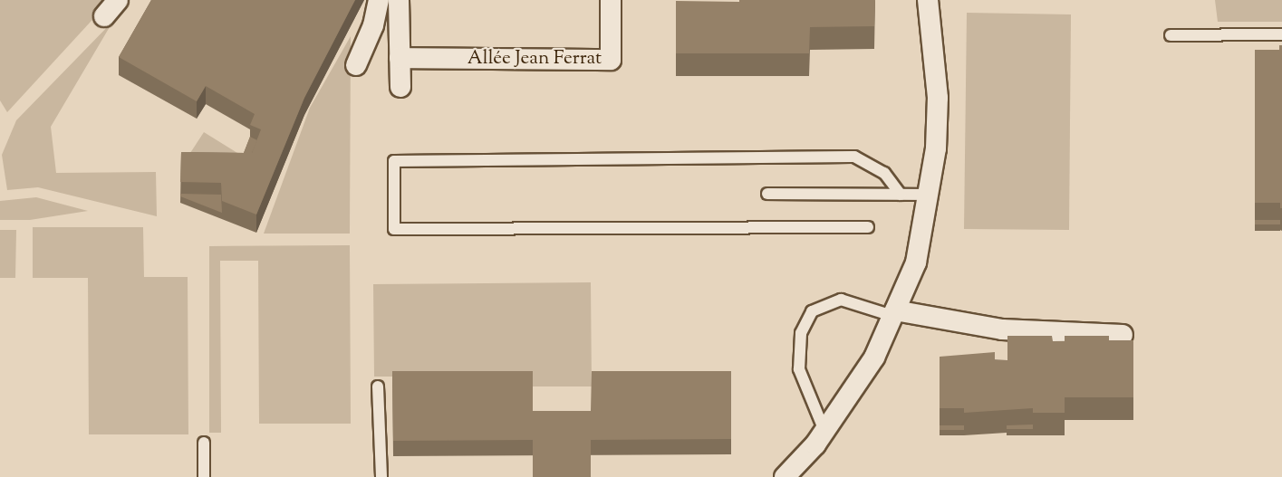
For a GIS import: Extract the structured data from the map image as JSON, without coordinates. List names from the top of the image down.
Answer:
{
  "streets": {
    "street": ["Allée Jean Ferrat"]
  }
}
